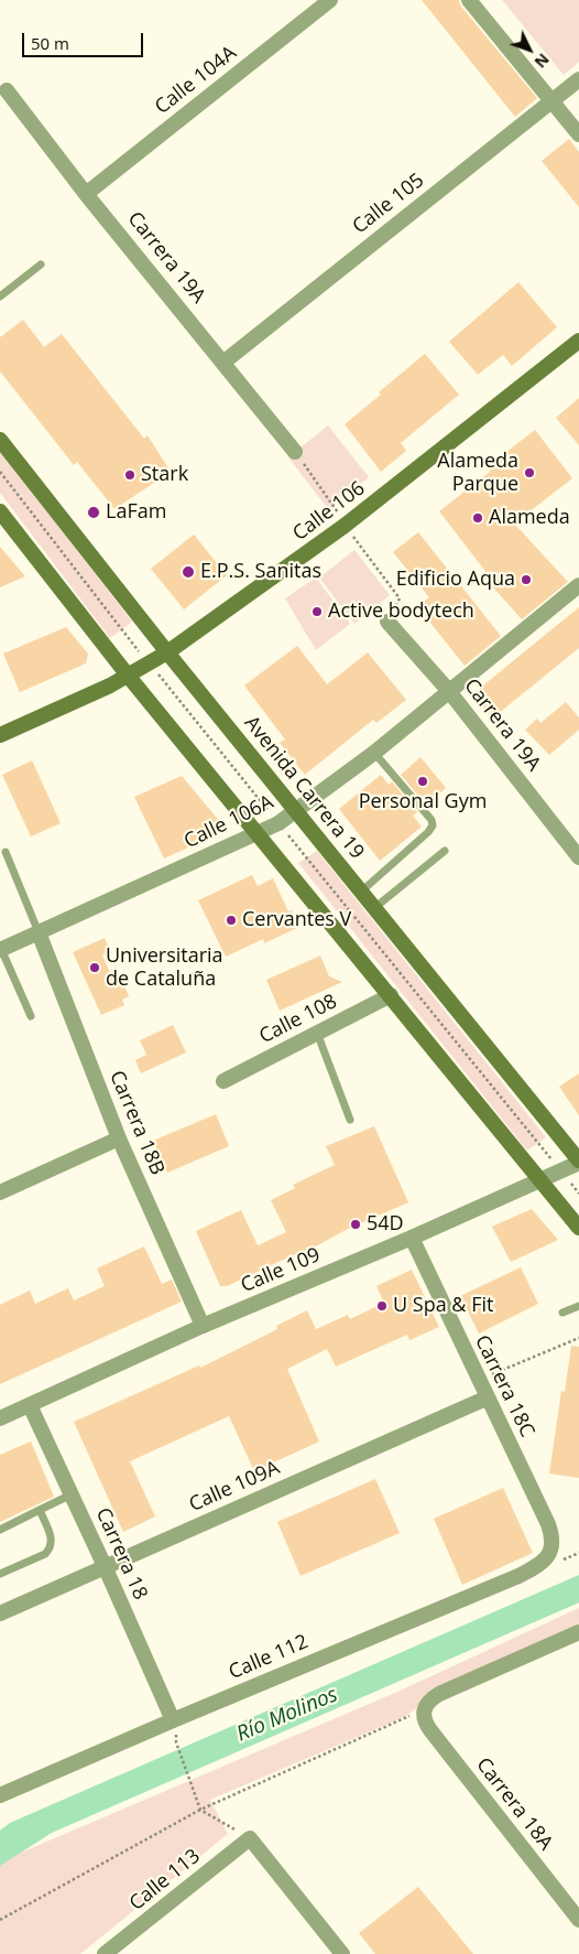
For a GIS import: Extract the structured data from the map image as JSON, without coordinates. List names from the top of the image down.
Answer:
{
  "streets": {
    "main road": ["Calle 106", "Avenida Carrera 19"],
    "street": [
      "Calle 104A",
      "Calle 105",
      "Carrera 19A",
      "Calle 106A",
      "Calle 108",
      "Carrera 18B",
      "Calle 109",
      "Carrera 18C",
      "Calle 109A",
      "Carrera 18",
      "Calle 112",
      "Carrera 18A",
      "Calle 113"
    ]
  },
  "crossings": [
    ["Calle 104A", "Carrera 19A"],
    ["Calle 105", "Carrera 19A"],
    ["Carrera 19A", "Calle 106A"],
    ["Calle 106", "Avenida Carrera 19"],
    ["Avenida Carrera 19", "Calle 106A"],
    ["Avenida Carrera 19", "Calle 109"],
    ["Calle 106A", "Carrera 18B"],
    ["Carrera 18B", "Calle 109"],
    ["Calle 109", "Carrera 18C"],
    ["Calle 109", "Carrera 18"],
    ["Carrera 18C", "Calle 109A"],
    ["Carrera 18C", "Calle 112"],
    ["Calle 109A", "Carrera 18"],
    ["Carrera 18", "Calle 112"]
  ],
  "water": ["Río Molinos"],
  "places": [
    "Alameda Parque",
    "Stark",
    "LaFam",
    "Alameda",
    "E.P.S. Sanitas",
    "Edificio Aqua",
    "Active bodytech",
    "Personal Gym",
    "Cervantes V",
    "Universitaria de Cataluña",
    "54D",
    "U Spa & Fit"
  ],
  "scale_bar": "50 m",
  "north": "bottom right"
}
